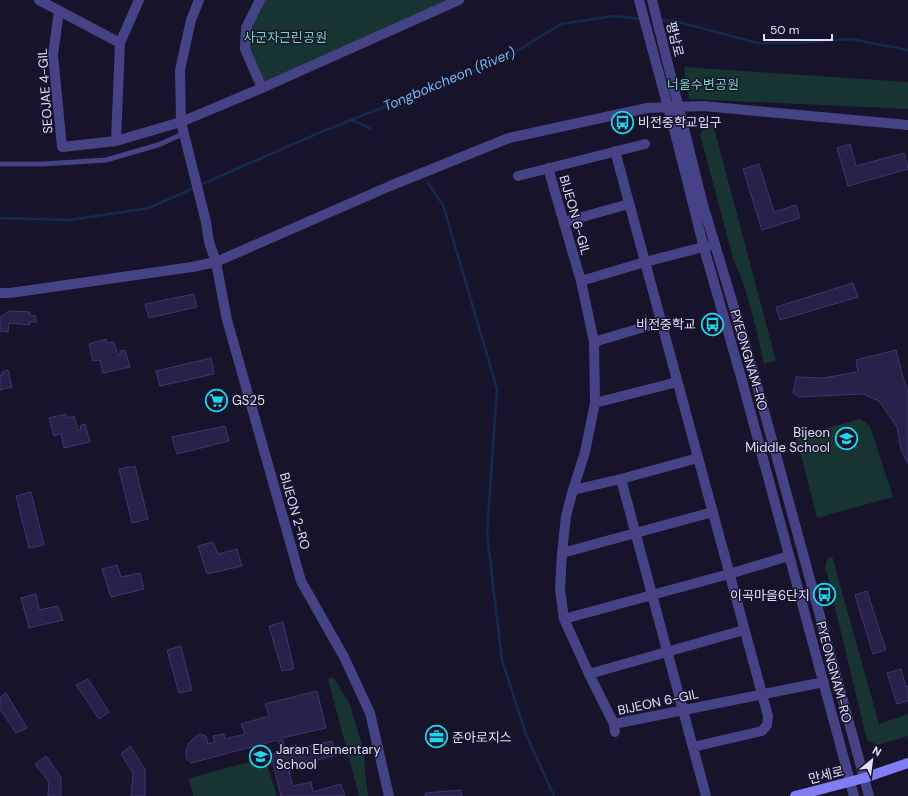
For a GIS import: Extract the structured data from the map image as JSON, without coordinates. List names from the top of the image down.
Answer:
{
  "streets": {
    "main road": ["만세로"],
    "street": [
      "평남로",
      "SEOJAE 4-GIL",
      "BIJEON 6-GIL",
      "PYEONGNAM-RO",
      "BIJEON 2-RO"
    ]
  },
  "crossings": [
    ["평남로", "만세로"],
    ["BIJEON 6-GIL", "PYEONGNAM-RO"],
    ["PYEONGNAM-RO", "만세로"]
  ],
  "water": ["Tongbokcheon (River)"],
  "parks": ["사군자근린공원", "너울수변공원"],
  "places": {
    "bus stop": ["비전중학교입구", "비전중학교", "이곡마을6단지"],
    "supermarket": ["GS25"],
    "school or university": ["Bijeon Middle School", "Jaran Elementary School"],
    "office": ["준아로지스"]
  },
  "scale_bar": "50 m",
  "north": "top right"
}
